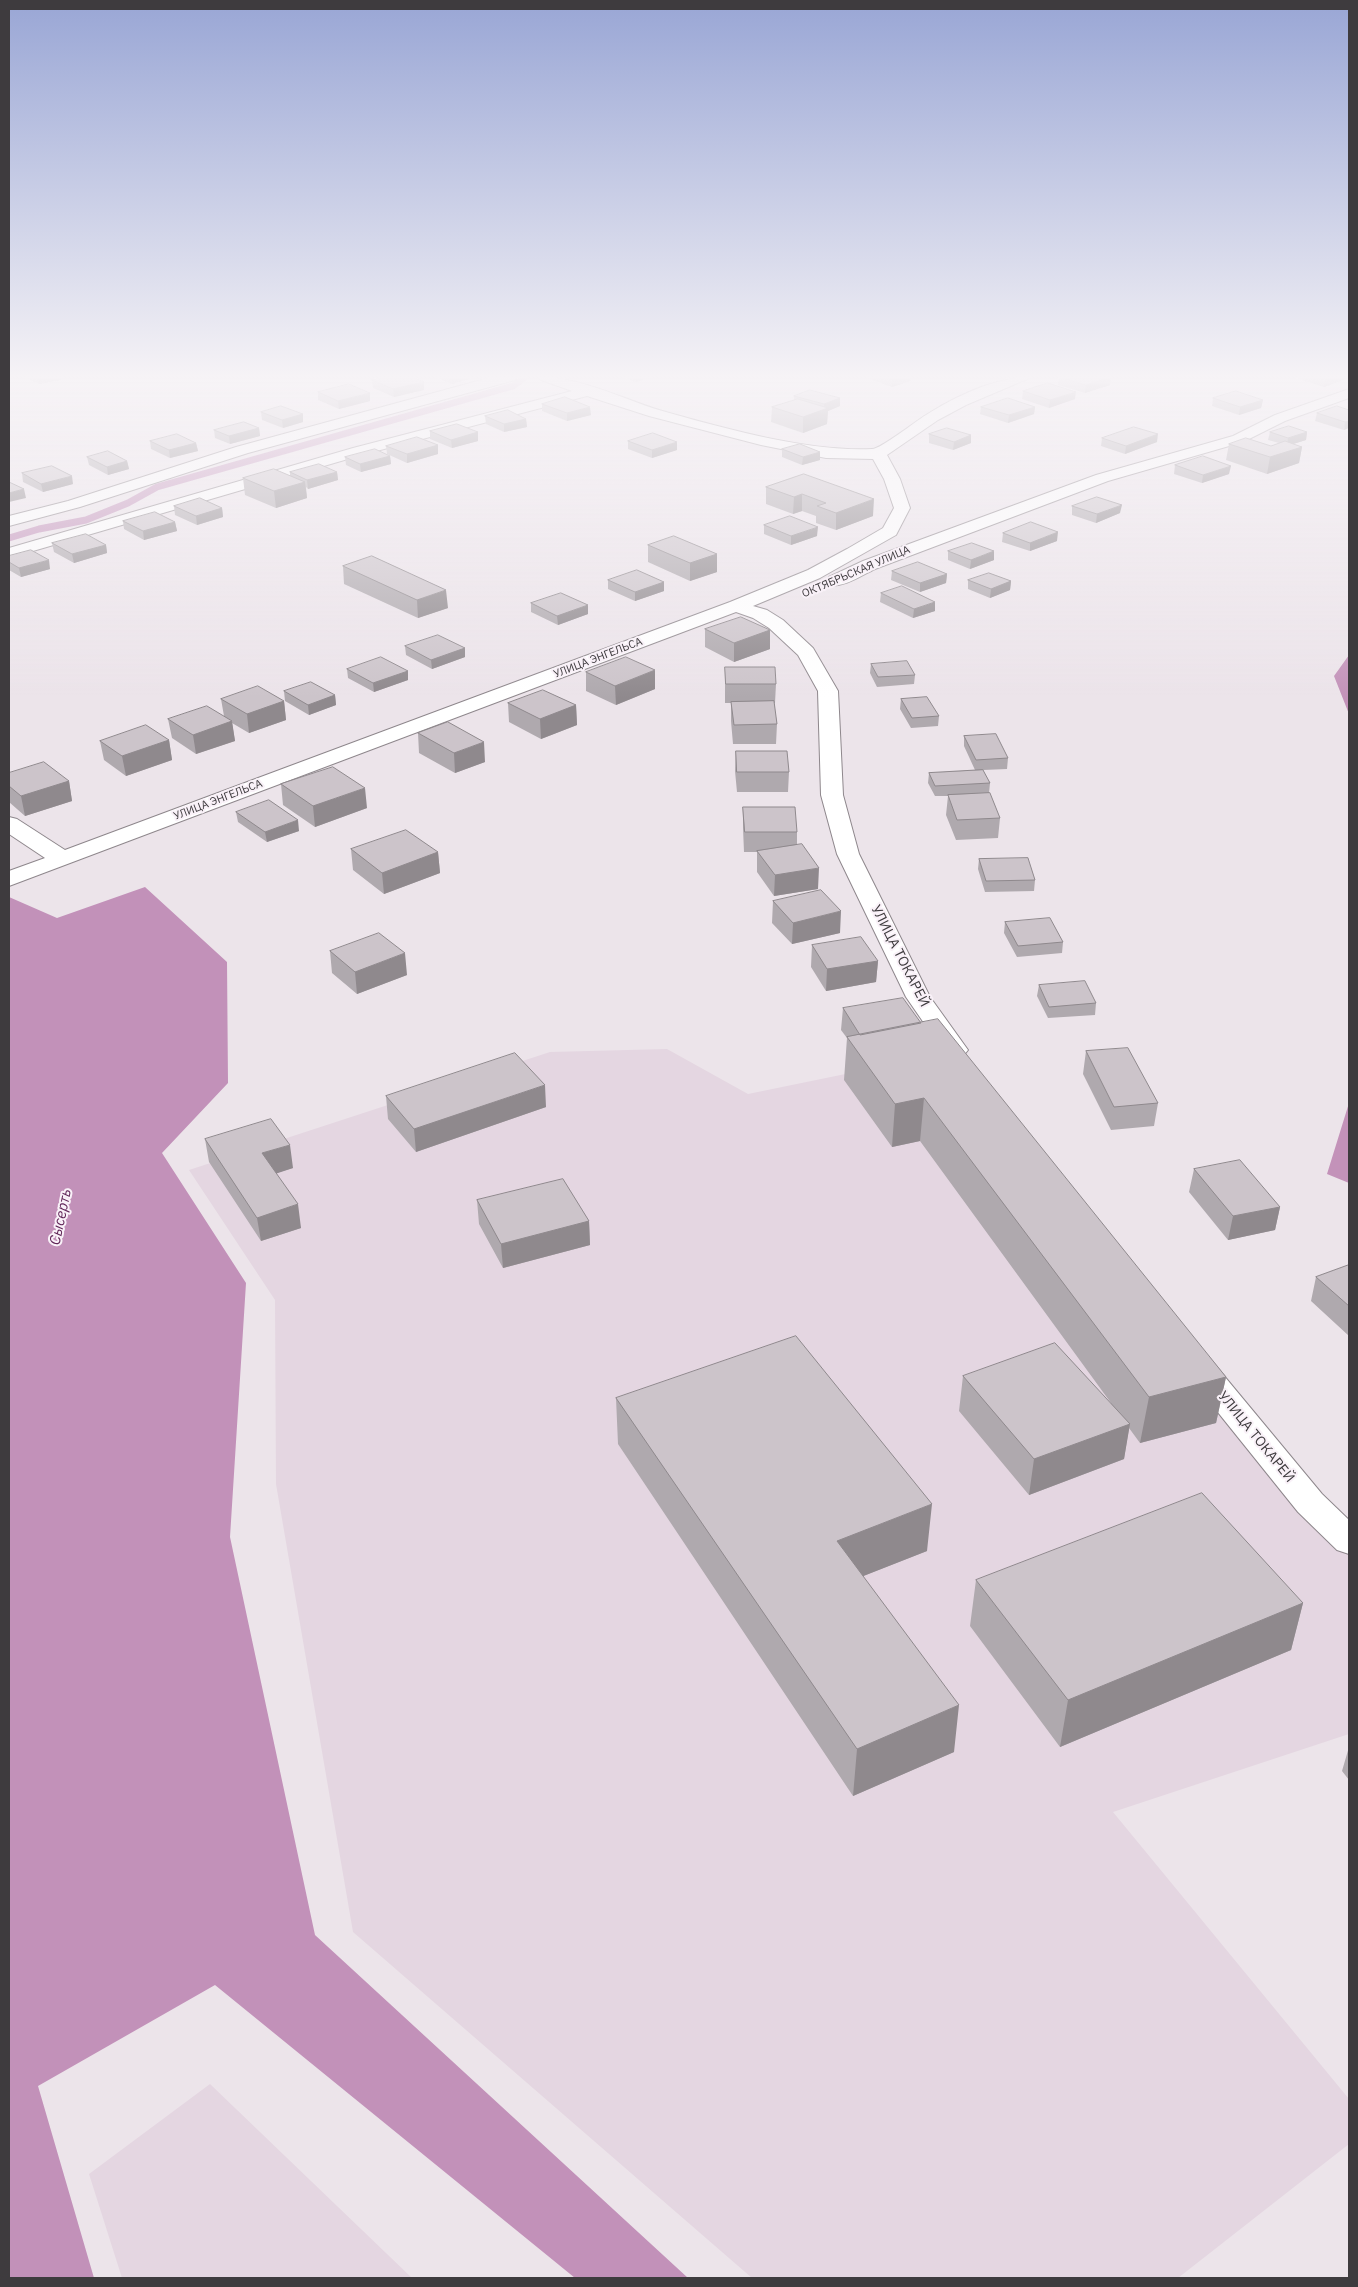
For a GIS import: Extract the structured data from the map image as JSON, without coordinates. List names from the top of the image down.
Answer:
{
  "streets": {
    "street": ["ОКТЯБРЬСКАЯ УЛИЦА", "УЛИЦА ЭНГЕЛЬСА", "УЛИЦА ТОКАРЕЙ"]
  },
  "crossings": [
    ["ОКТЯБРЬСКАЯ УЛИЦА", "УЛИЦА ЭНГЕЛЬСА"],
    ["ОКТЯБРЬСКАЯ УЛИЦА", "УЛИЦА ТОКАРЕЙ"],
    ["УЛИЦА ЭНГЕЛЬСА", "УЛИЦА ТОКАРЕЙ"]
  ],
  "water": ["Сысерть"]
}
